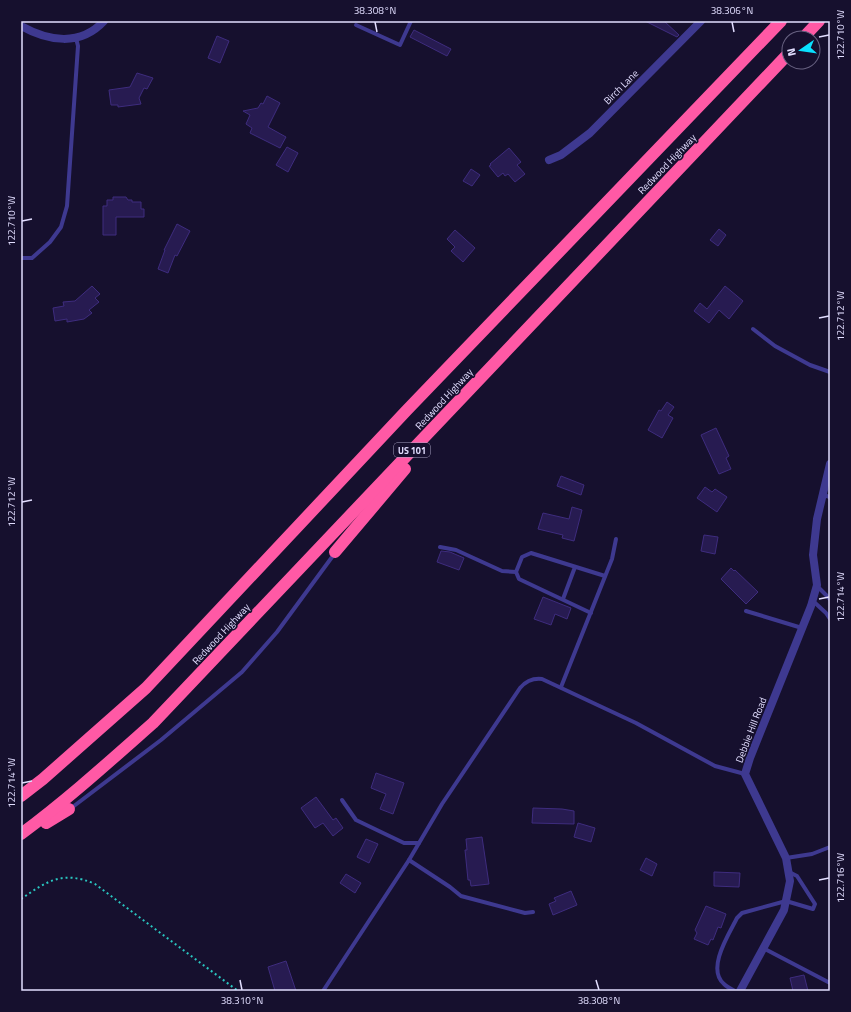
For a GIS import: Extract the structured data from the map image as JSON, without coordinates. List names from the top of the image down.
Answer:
{
  "streets": {
    "highway": ["Redwood Highway", "US 101"],
    "street": ["Birch Lane", "Debbie Hill Road"]
  },
  "north": "left",
  "coordinates": [
    "38.308°N",
    "38.306°N",
    "122.710°W",
    "122.712°W",
    "122.714°W",
    "122.716°W",
    "38.310°N"
  ]
}
